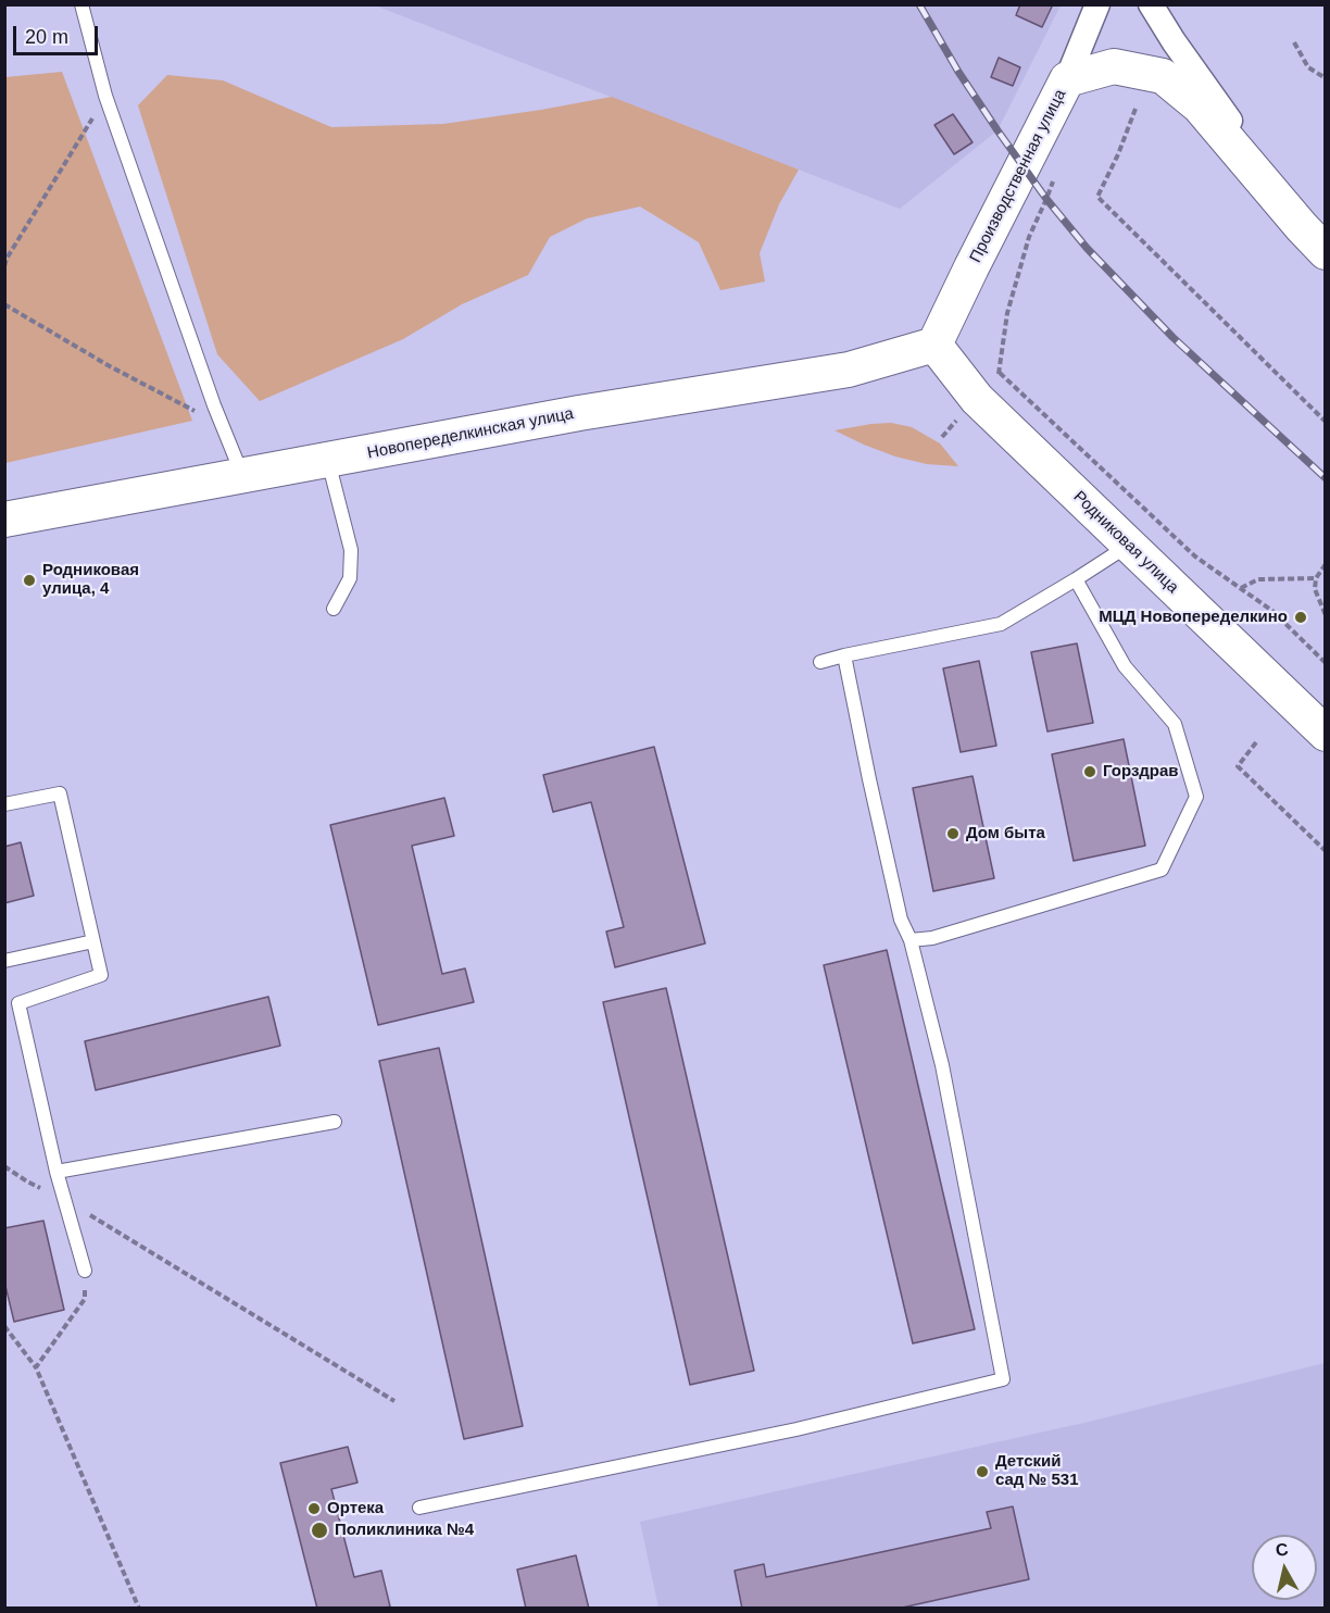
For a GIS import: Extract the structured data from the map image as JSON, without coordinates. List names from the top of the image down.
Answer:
{
  "streets": {
    "main road": ["Производственная улица", "Новопеределкинская улица", "Родниковая улица"]
  },
  "crossings": [
    ["Производственная улица", "Новопеределкинская улица"],
    ["Производственная улица", "Родниковая улица"],
    ["Новопеределкинская улица", "Родниковая улица"]
  ],
  "places": [
    "Родниковая улица, 4",
    "МЦД Новопеределкино",
    "Горздрав",
    "Дом быта",
    "Детский сад № 531",
    "Ортека",
    "Поликлиника №4"
  ],
  "scale_bar": "20 m",
  "north": "top"
}
